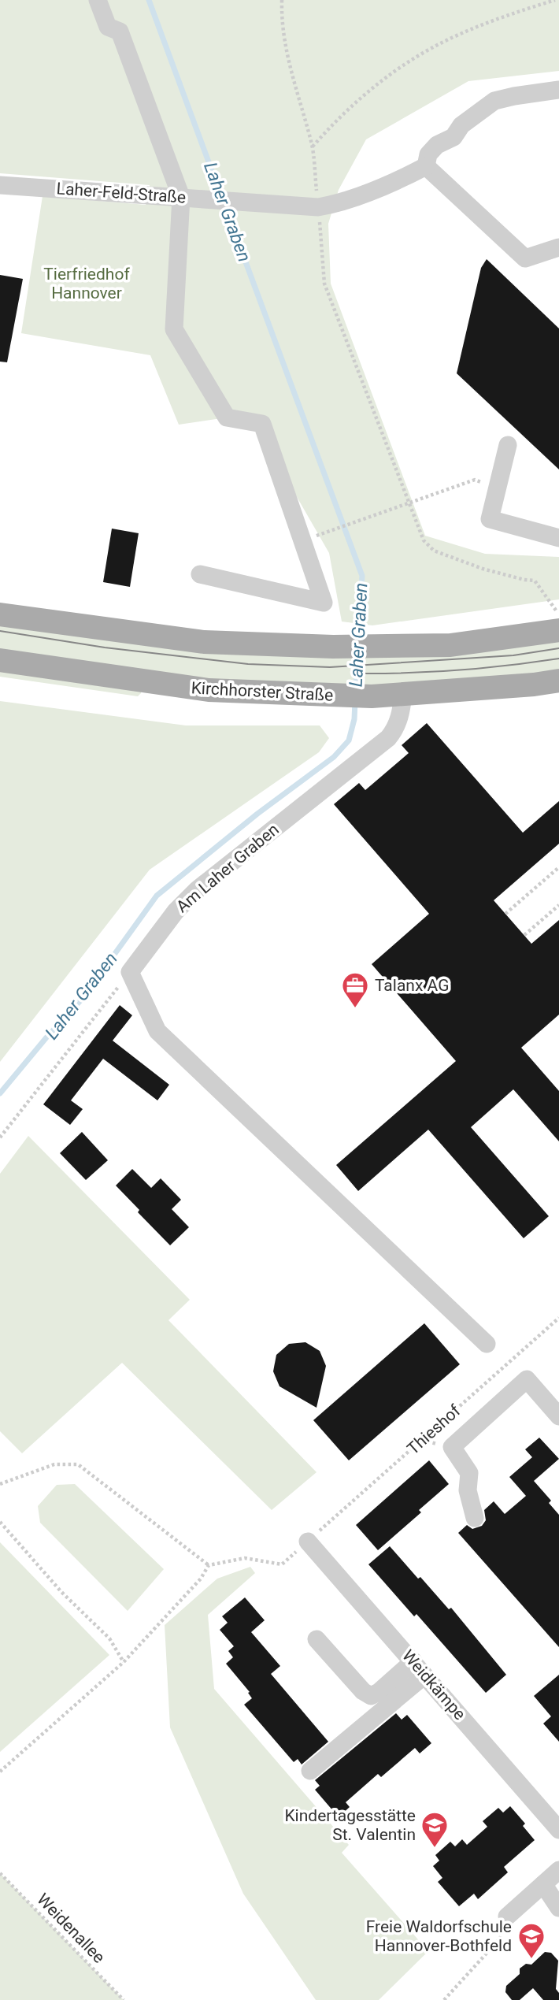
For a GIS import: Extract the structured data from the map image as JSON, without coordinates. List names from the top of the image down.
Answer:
{
  "streets": {
    "main road": ["Kirchhorster Straße"],
    "street": [
      "Laher-Feld-Straße",
      "Am Laher Graben",
      "Thieshof",
      "Weidkämpe"
    ],
    "path": ["Weidenallee"]
  },
  "crossings": [
    ["Kirchhorster Straße", "Am Laher Graben"],
    ["Thieshof", "Weidkämpe"]
  ],
  "water": ["Laher Graben"],
  "parks": ["Tierfriedhof Hannover"],
  "places": {
    "office": ["Talanx AG"],
    "school or university": ["Kindertagesstätte St. Valentin", "Freie Waldorfschule Hannover-Bothfeld"]
  }
}
